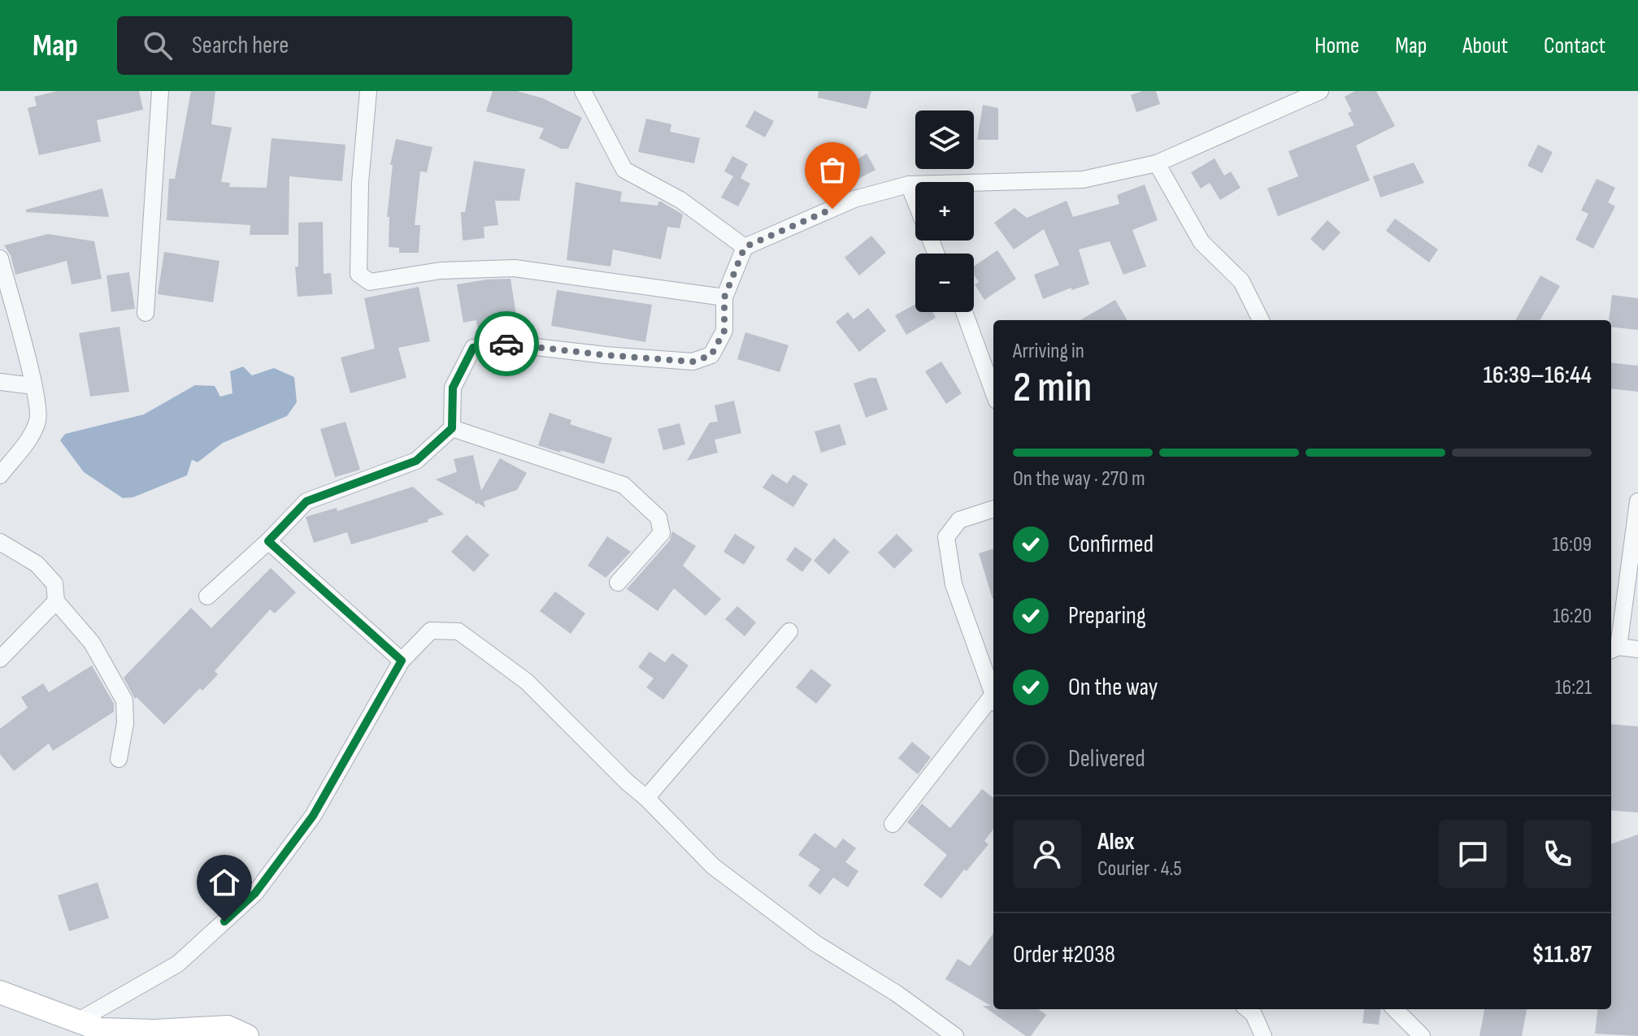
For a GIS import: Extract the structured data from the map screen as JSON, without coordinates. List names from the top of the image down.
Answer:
{
  "page": {
    "header": "Map",
    "search": "Search here",
    "nav": [
      "Home",
      "Map",
      "About",
      "Contact"
    ],
    "map_buttons": ["+", "−"],
    "heading": ["2 min", "Arriving in", "16:39–16:44"],
    "panel": [
      "Alex",
      "Courier · 4.5",
      "Order #2038",
      "$11.87"
    ],
    "bar": "On the way · 270 m",
    "list": [
      ["Confirmed", "16:09"],
      ["Preparing", "16:20"],
      ["On the way", "16:21"],
      "Delivered"
    ]
  }
}
